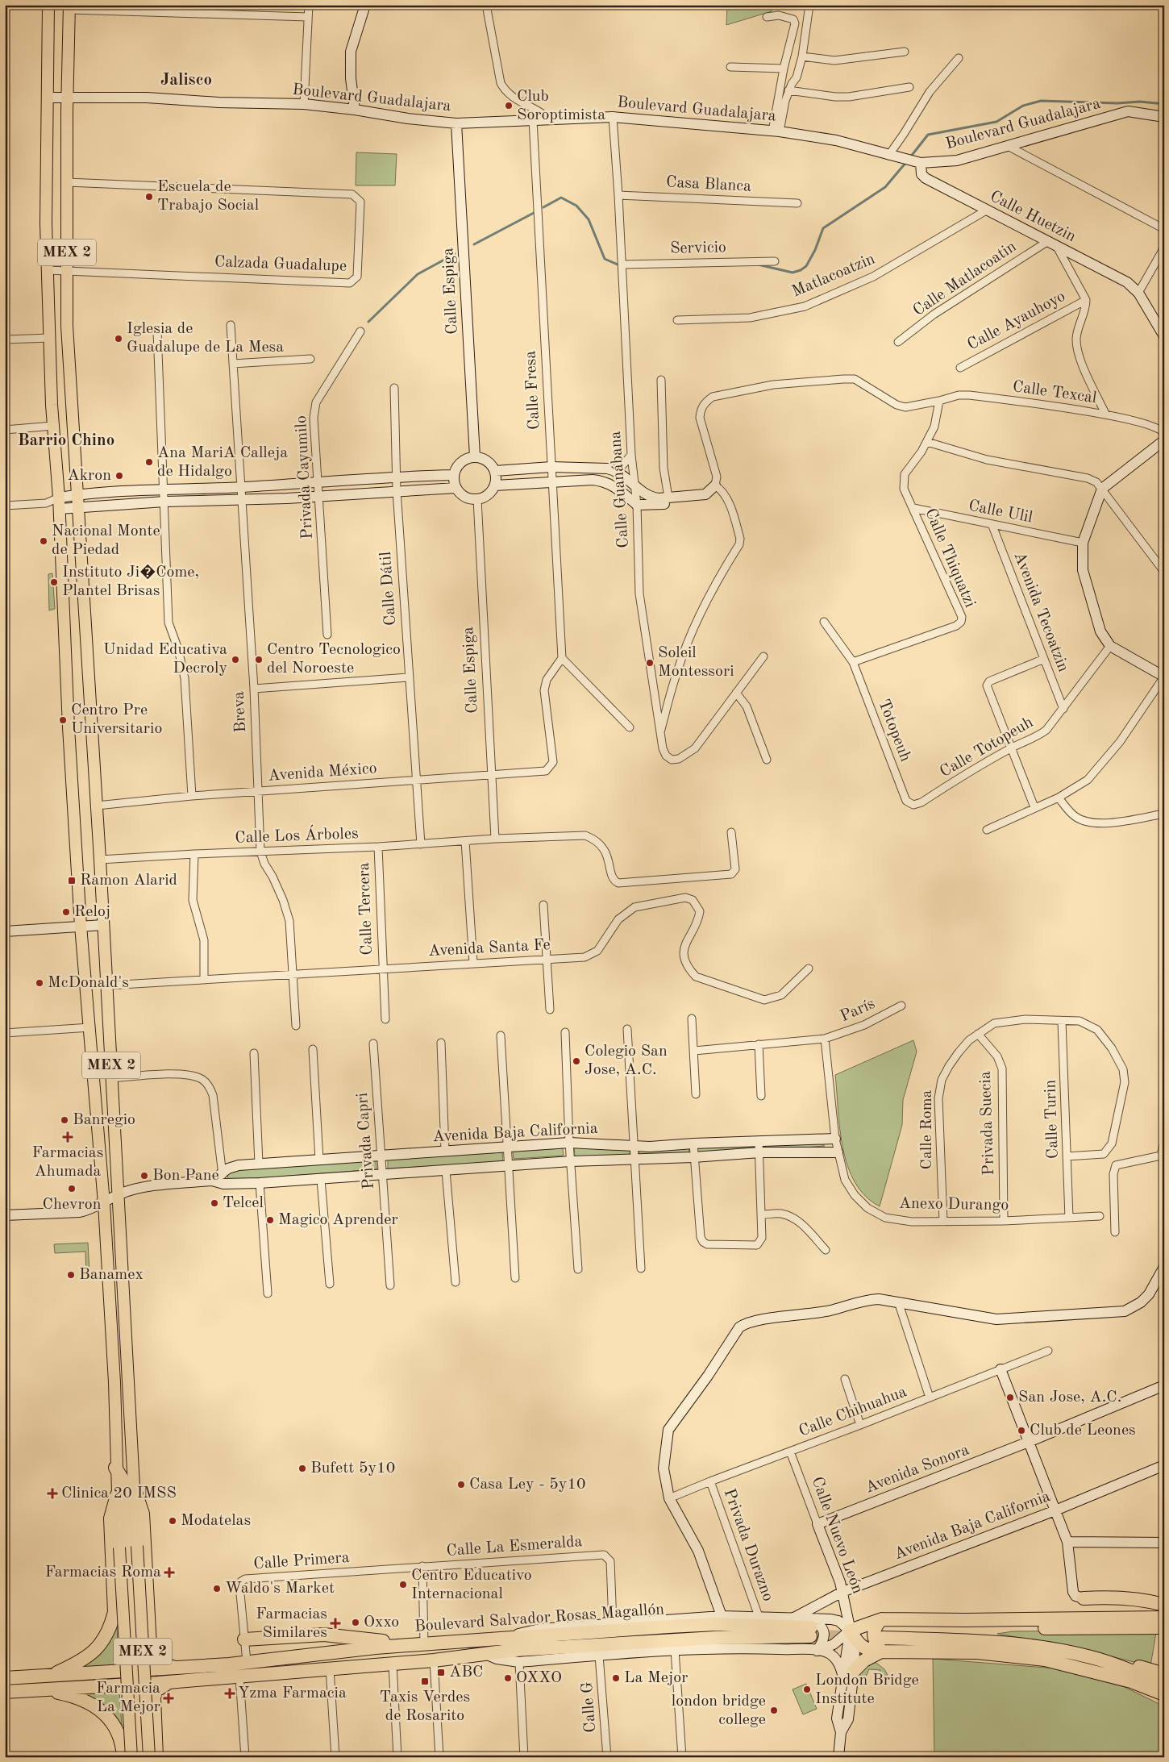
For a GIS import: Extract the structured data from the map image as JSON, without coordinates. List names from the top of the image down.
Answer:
{
  "streets": {
    "highway": ["Boulevard Salvador Rosas Magallón"],
    "main road": [
      "Boulevard Guadalajara",
      "Calle Huetzin",
      "MEX 2",
      "Calle Espiga",
      "Avenida Baja California",
      "Avenida Sonora",
      "Calle Nuevo León"
    ],
    "street": [
      "Casa Blanca",
      "Servicio",
      "Calzada Guadalupe",
      "Matlacoatzin",
      "Calle Matlacoatin",
      "Calle Ayauhoyo",
      "Calle Fresa",
      "Calle Texcal",
      "Privada Cayumilo",
      "Calle Guanábana",
      "Calle Ulil",
      "Calle Thiquatzi",
      "Calle Dátil",
      "Avenida Tecoatzin",
      "Breva",
      "Totopeuh",
      "Calle Totopeuh",
      "Avenida México",
      "Calle Los Árboles",
      "Calle Tercera",
      "Avenida Santa Fe",
      "París",
      "Calle Turin",
      "Privada Suecia",
      "Calle Roma",
      "Privada Capri",
      "Anexo Durango",
      "Calle Chihuahua",
      "Privada Durazno",
      "Calle La Esmeralda",
      "Calle Primera",
      "Calle G"
    ]
  },
  "crossings": [
    ["Boulevard Guadalajara", "Calle Huetzin"],
    ["Boulevard Guadalajara", "MEX 2"],
    ["Boulevard Guadalajara", "Calle Espiga"],
    ["Boulevard Guadalajara", "Calle Fresa"],
    ["Boulevard Guadalajara", "Calle Guanábana"],
    ["Casa Blanca", "Calle Guanábana"],
    ["Calle Huetzin", "Matlacoatzin"],
    ["Calle Huetzin", "Calle Matlacoatin"],
    ["Servicio", "Calle Guanábana"],
    ["MEX 2", "Calzada Guadalupe"],
    ["MEX 2", "Avenida México"],
    ["MEX 2", "Calle Los Árboles"],
    ["MEX 2", "Avenida Santa Fe"],
    ["MEX 2", "Avenida Baja California"],
    ["Calle Espiga", "Avenida México"],
    ["Calle Espiga", "Calle Los Árboles"],
    ["Calle Fresa", "Avenida México"],
    ["Calle Texcal", "Calle Thiquatzi"],
    ["Calle Ulil", "Calle Thiquatzi"],
    ["Calle Ulil", "Avenida Tecoatzin"],
    ["Calle Thiquatzi", "Totopeuh"],
    ["Calle Dátil", "Avenida México"],
    ["Calle Dátil", "Calle Los Árboles"],
    ["Avenida Tecoatzin", "Calle Totopeuh"],
    ["Breva", "Avenida México"],
    ["Breva", "Calle Los Árboles"],
    ["Totopeuh", "Calle Totopeuh"],
    ["Calle Los Árboles", "Calle Tercera"],
    ["Calle Tercera", "Avenida Santa Fe"],
    ["París", "Anexo Durango"],
    ["Calle Turin", "Calle Roma"],
    ["Calle Turin", "Anexo Durango"],
    ["Privada Suecia", "Calle Roma"],
    ["Privada Suecia", "Anexo Durango"],
    ["Calle Roma", "Anexo Durango"],
    ["Avenida Baja California", "Privada Capri"],
    ["Avenida Baja California", "Anexo Durango"],
    ["Avenida Baja California", "Calle Nuevo León"],
    ["Calle Chihuahua", "Calle Nuevo León"],
    ["Calle Chihuahua", "Privada Durazno"],
    ["Avenida Sonora", "Calle Nuevo León"],
    ["Calle La Esmeralda", "Calle Primera"],
    ["Calle Primera", "Boulevard Salvador Rosas Magallón"]
  ],
  "districts": ["Jalisco", "Barrio Chino"],
  "places": {
    "other": [
      "Club Soroptimista",
      "Escuela de Trabajo Social",
      "Iglesia de Guadalupe de La Mesa",
      "Ana MariA Calleja de Hidalgo",
      "Akron",
      "Nacional Monte de Piedad",
      "Instituto Ji�Come, Plantel Brisas",
      "Unidad Educativa Decroly",
      "Centro Tecnologico del Noroeste",
      "Soleil Montessori",
      "Centro Pre Universitario",
      "Reloj",
      "McDonald's",
      "Colegio San Jose, A.C.",
      "Banregio",
      "Bon Pane",
      "Chevron",
      "Telcel",
      "Magico Aprender",
      "Banamex",
      "San Jose, A.C.",
      "Club de Leones",
      "Bufett 5y10",
      "Casa Ley - 5y10",
      "Modatelas",
      "Centro Educativo Internacional",
      "Waldo's Market",
      "Oxxo",
      "OXXO",
      "La Mejor",
      "London Bridge Institute",
      "london bridge college"
    ],
    "transit": ["Ramon Alarid", "ABC", "Taxis Verdes de Rosarito"],
    "health": [
      "Farmacias Ahumada",
      "Clinica 20 IMSS",
      "Farmacias Roma",
      "Farmacias Similares",
      "Yzma Farmacia",
      "Farmacia La Mejor"
    ]
  }
}
